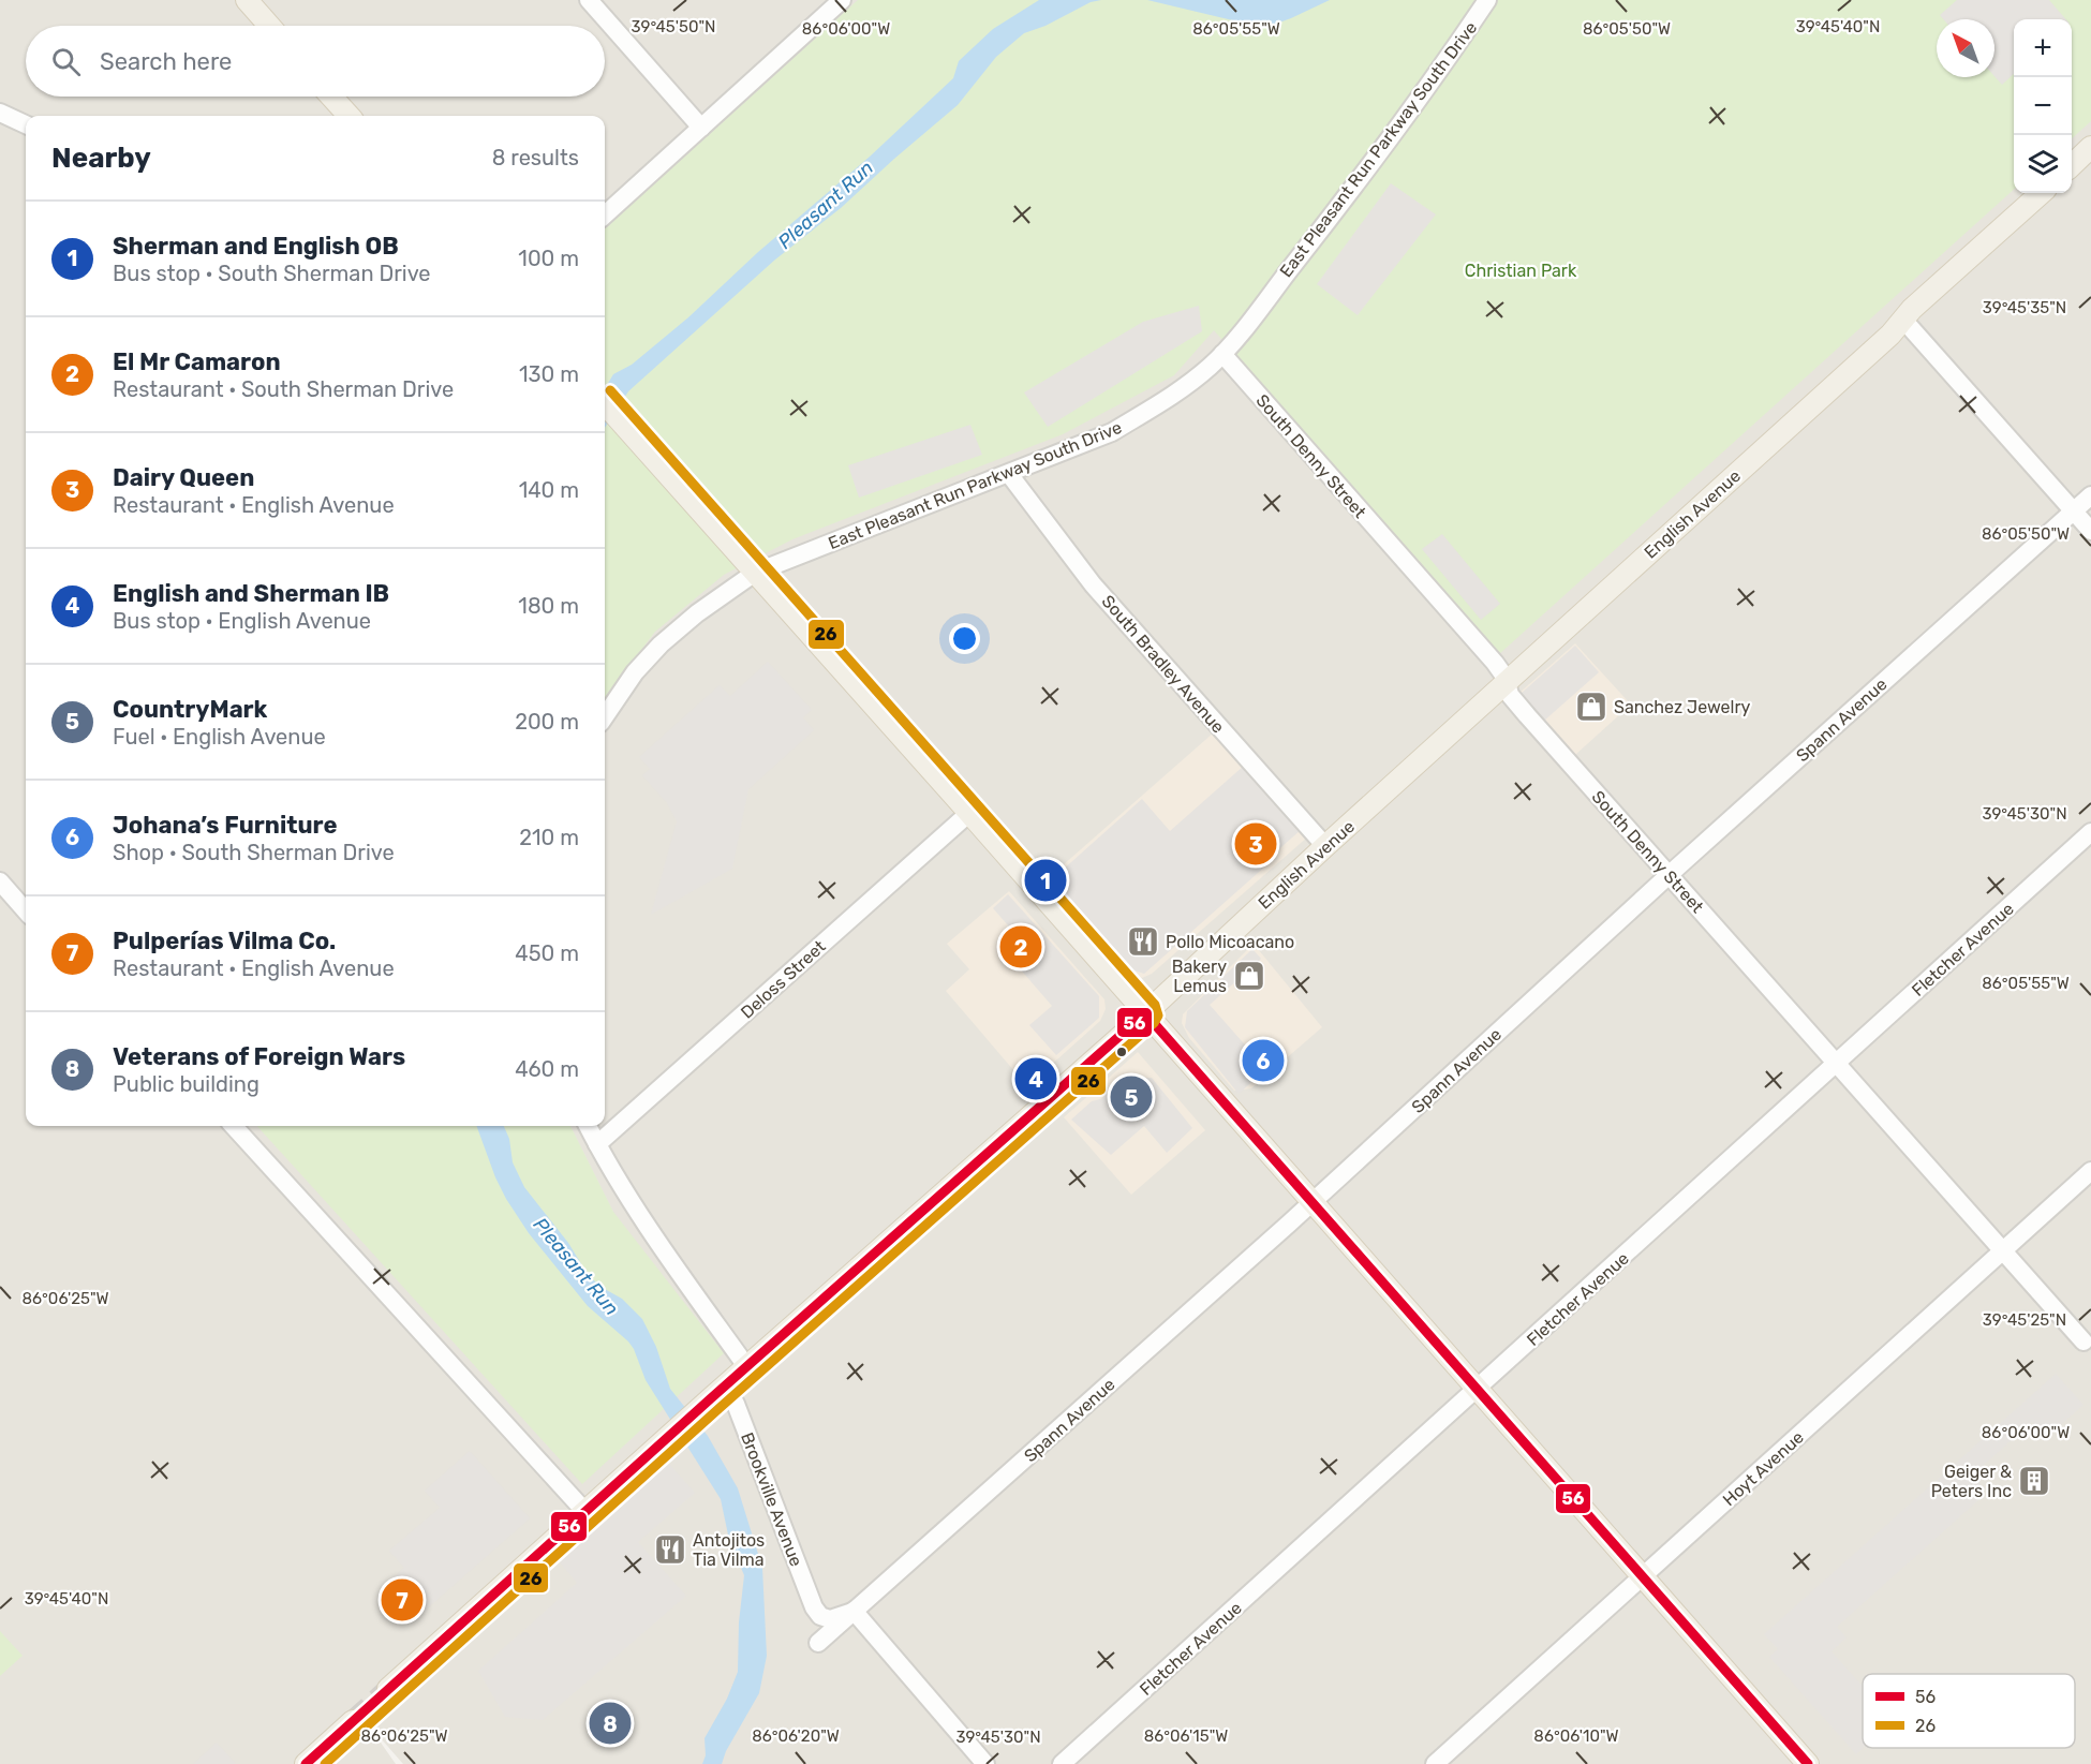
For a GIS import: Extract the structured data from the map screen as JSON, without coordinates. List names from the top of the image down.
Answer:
{
  "streets": {
    "main road": ["English Avenue"],
    "street": [
      "East Pleasant Run Parkway South Drive",
      "South Denny Street",
      "South Bradley Avenue",
      "Spann Avenue",
      "Fletcher Avenue",
      "Deloss Street",
      "Hoyt Avenue",
      "Brookville Avenue"
    ]
  },
  "crossings": [
    ["East Pleasant Run Parkway South Drive", "South Denny Street"],
    ["East Pleasant Run Parkway South Drive", "South Bradley Avenue"],
    ["South Denny Street", "English Avenue"],
    ["South Denny Street", "Spann Avenue"],
    ["South Denny Street", "Fletcher Avenue"],
    ["South Denny Street", "Hoyt Avenue"],
    ["English Avenue", "South Bradley Avenue"],
    ["English Avenue", "Brookville Avenue"],
    ["Spann Avenue", "Brookville Avenue"]
  ],
  "water": ["Pleasant Run"],
  "parks": ["Christian Park"],
  "places": {
    "shop": ["Sanchez Jewelry", "Bakery Lemus"],
    "restaurant": ["Pollo Micoacano", "Antojitos Tia Vilma"],
    "building": ["Geiger & Peters Inc"]
  },
  "lines": ["transit line 26", "transit line 56"],
  "legend": ["56", "26"],
  "north": "top left",
  "page": {
    "map_buttons": ["+", "−"],
    "search": "Search here",
    "heading": ["Nearby", "8 results"],
    "list": [
      {
        "mark": "1",
        "name": "Sherman and English OB",
        "note": "Bus stop · South Sherman Drive",
        "value": "100 m"
      },
      {
        "mark": "2",
        "name": "El Mr Camaron",
        "note": "Restaurant · South Sherman Drive",
        "value": "130 m"
      },
      {
        "mark": "3",
        "name": "Dairy Queen",
        "note": "Restaurant · English Avenue",
        "value": "140 m"
      },
      {
        "mark": "4",
        "name": "English and Sherman IB",
        "note": "Bus stop · English Avenue",
        "value": "180 m"
      },
      {
        "mark": "5",
        "name": "CountryMark",
        "note": "Fuel · English Avenue",
        "value": "200 m"
      },
      {
        "mark": "6",
        "name": "Johana’s Furniture",
        "note": "Shop · South Sherman Drive",
        "value": "210 m"
      },
      {
        "mark": "7",
        "name": "Pulperías Vilma Co.",
        "note": "Restaurant · English Avenue",
        "value": "450 m"
      },
      {
        "mark": "8",
        "name": "Veterans of Foreign Wars",
        "note": "Public building",
        "value": "460 m"
      }
    ],
    "pins": [
      "3",
      "1",
      "2",
      "6",
      "4",
      "5",
      "7",
      "8"
    ]
  },
  "coordinates": [
    "39°45'40\"N",
    "39°45'50\"N",
    "86°06'00\"W",
    "86°05'55\"W",
    "86°05'50\"W",
    "39°45'35\"N",
    "39°45'30\"N",
    "86°06'25\"W",
    "39°45'25\"N",
    "86°06'20\"W",
    "86°06'15\"W",
    "86°06'10\"W"
  ]
}
